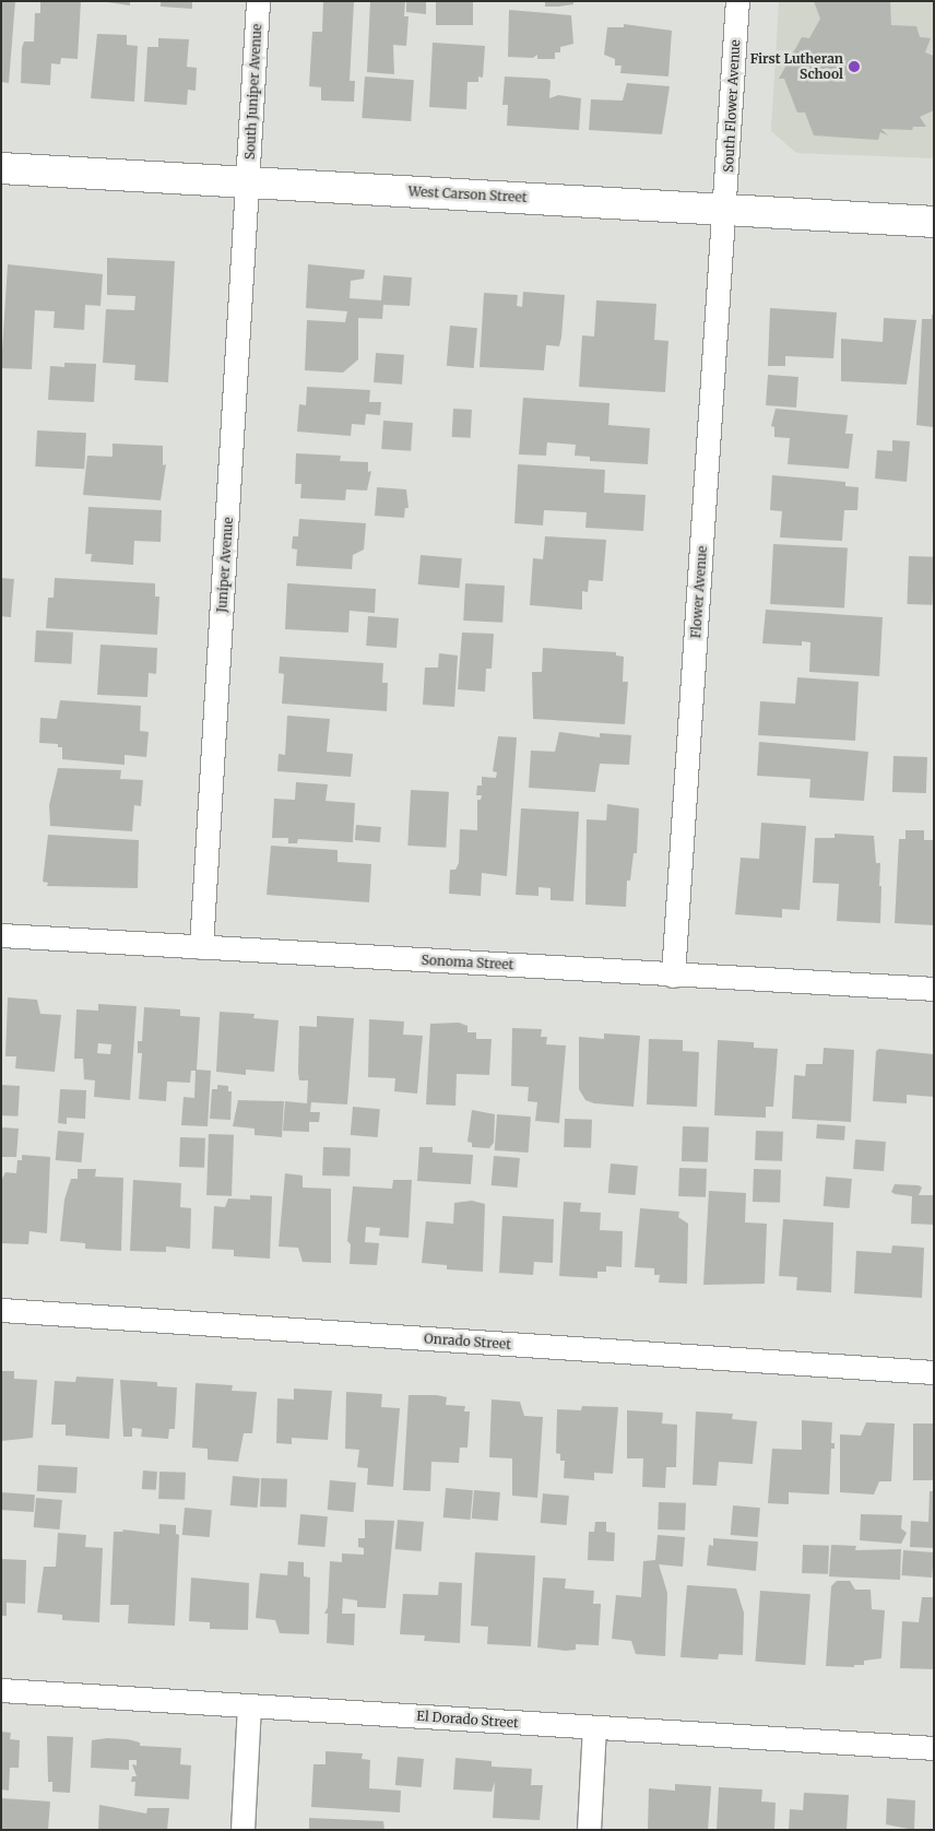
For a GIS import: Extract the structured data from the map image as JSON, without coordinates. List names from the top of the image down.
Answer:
{
  "streets": {
    "main road": ["West Carson Street"],
    "street": [
      "South Juniper Avenue",
      "South Flower Avenue",
      "Juniper Avenue",
      "Flower Avenue",
      "Sonoma Street",
      "Onrado Street",
      "El Dorado Street"
    ]
  },
  "crossings": [
    ["South Juniper Avenue", "West Carson Street"],
    ["South Juniper Avenue", "Juniper Avenue"],
    ["South Flower Avenue", "West Carson Street"],
    ["South Flower Avenue", "Flower Avenue"],
    ["West Carson Street", "Juniper Avenue"],
    ["West Carson Street", "Flower Avenue"],
    ["Juniper Avenue", "Sonoma Street"],
    ["Flower Avenue", "Sonoma Street"]
  ],
  "places": ["First Lutheran School"]
}
